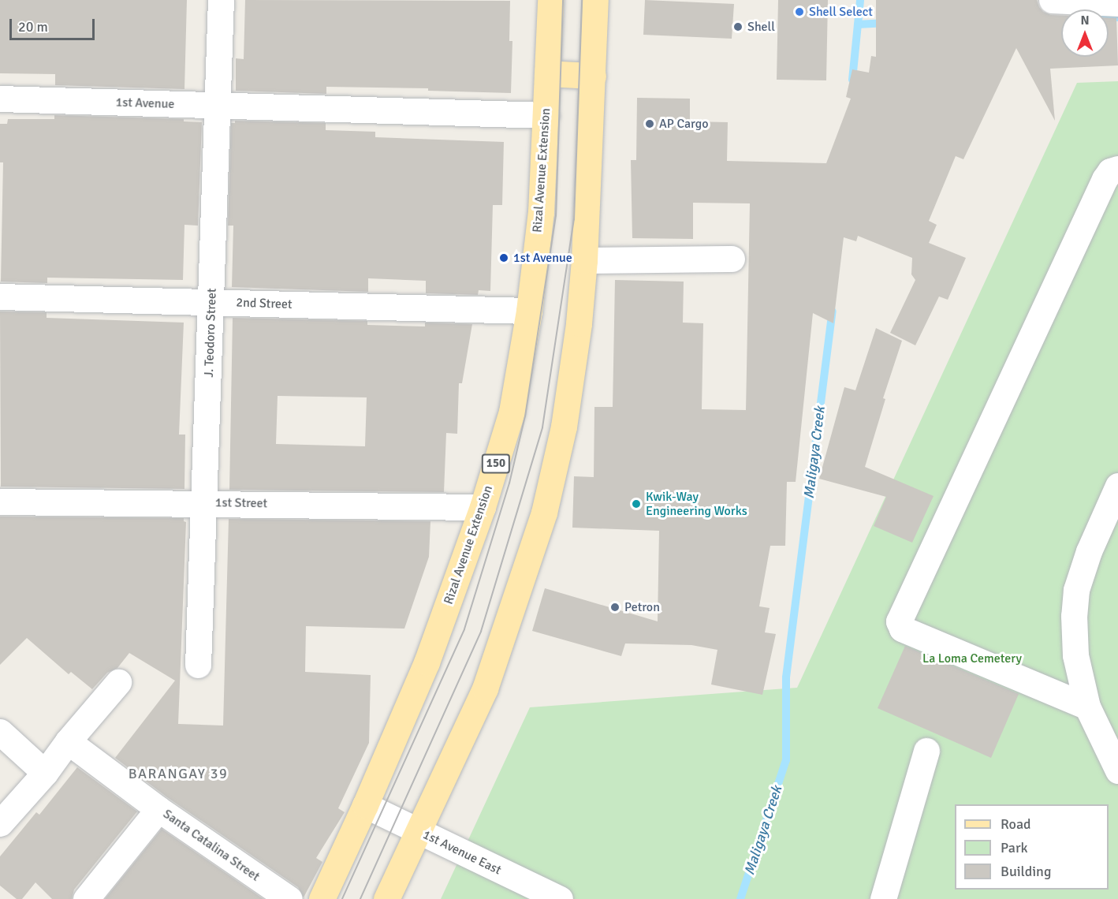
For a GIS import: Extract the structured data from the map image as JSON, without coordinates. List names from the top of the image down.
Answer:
{
  "streets": {
    "main road": ["Rizal Avenue Extension", "150"],
    "street": [
      "1st Avenue",
      "2nd Street",
      "J. Teodoro Street",
      "1st Street",
      "Santa Catalina Street",
      "1st Avenue East"
    ]
  },
  "crossings": [
    ["1st Avenue", "Rizal Avenue Extension"],
    ["1st Avenue", "J. Teodoro Street"],
    ["Rizal Avenue Extension", "2nd Street"],
    ["Rizal Avenue Extension", "1st Street"],
    ["Rizal Avenue Extension", "1st Avenue East"],
    ["2nd Street", "J. Teodoro Street"],
    ["J. Teodoro Street", "1st Street"]
  ],
  "districts": ["BARANGAY 39"],
  "water": ["Maligaya Creek"],
  "parks": ["La Loma Cemetery"],
  "places": [
    "Shell Select",
    "Shell",
    "AP Cargo",
    "1st Avenue",
    "Kwik-Way Engineering Works",
    "Petron"
  ],
  "legend": ["Road", "Park", "Building"],
  "scale_bar": "20 m",
  "north": "top"
}
